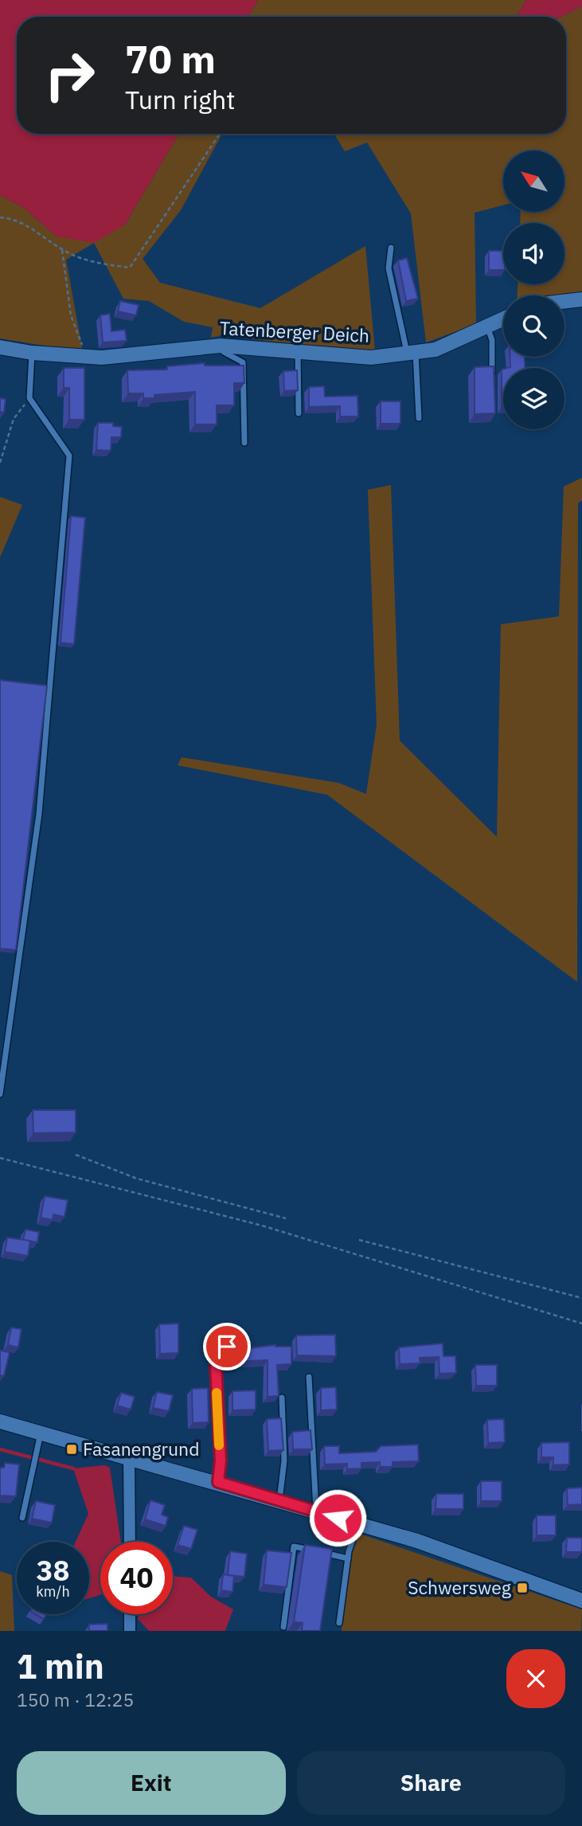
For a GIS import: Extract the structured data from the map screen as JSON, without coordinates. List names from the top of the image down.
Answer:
{
  "streets": {
    "street": ["Tatenberger Deich"]
  },
  "places": {
    "transit": ["Fasanengrund", "Schwersweg"]
  },
  "north": "top left",
  "page": {
    "turn": ["70 m", "Turn right"],
    "speed": "38 km/h",
    "limit": "40",
    "heading": ["1 min", "150 m · 12:25"],
    "buttons": ["Exit", "Share"]
  }
}
